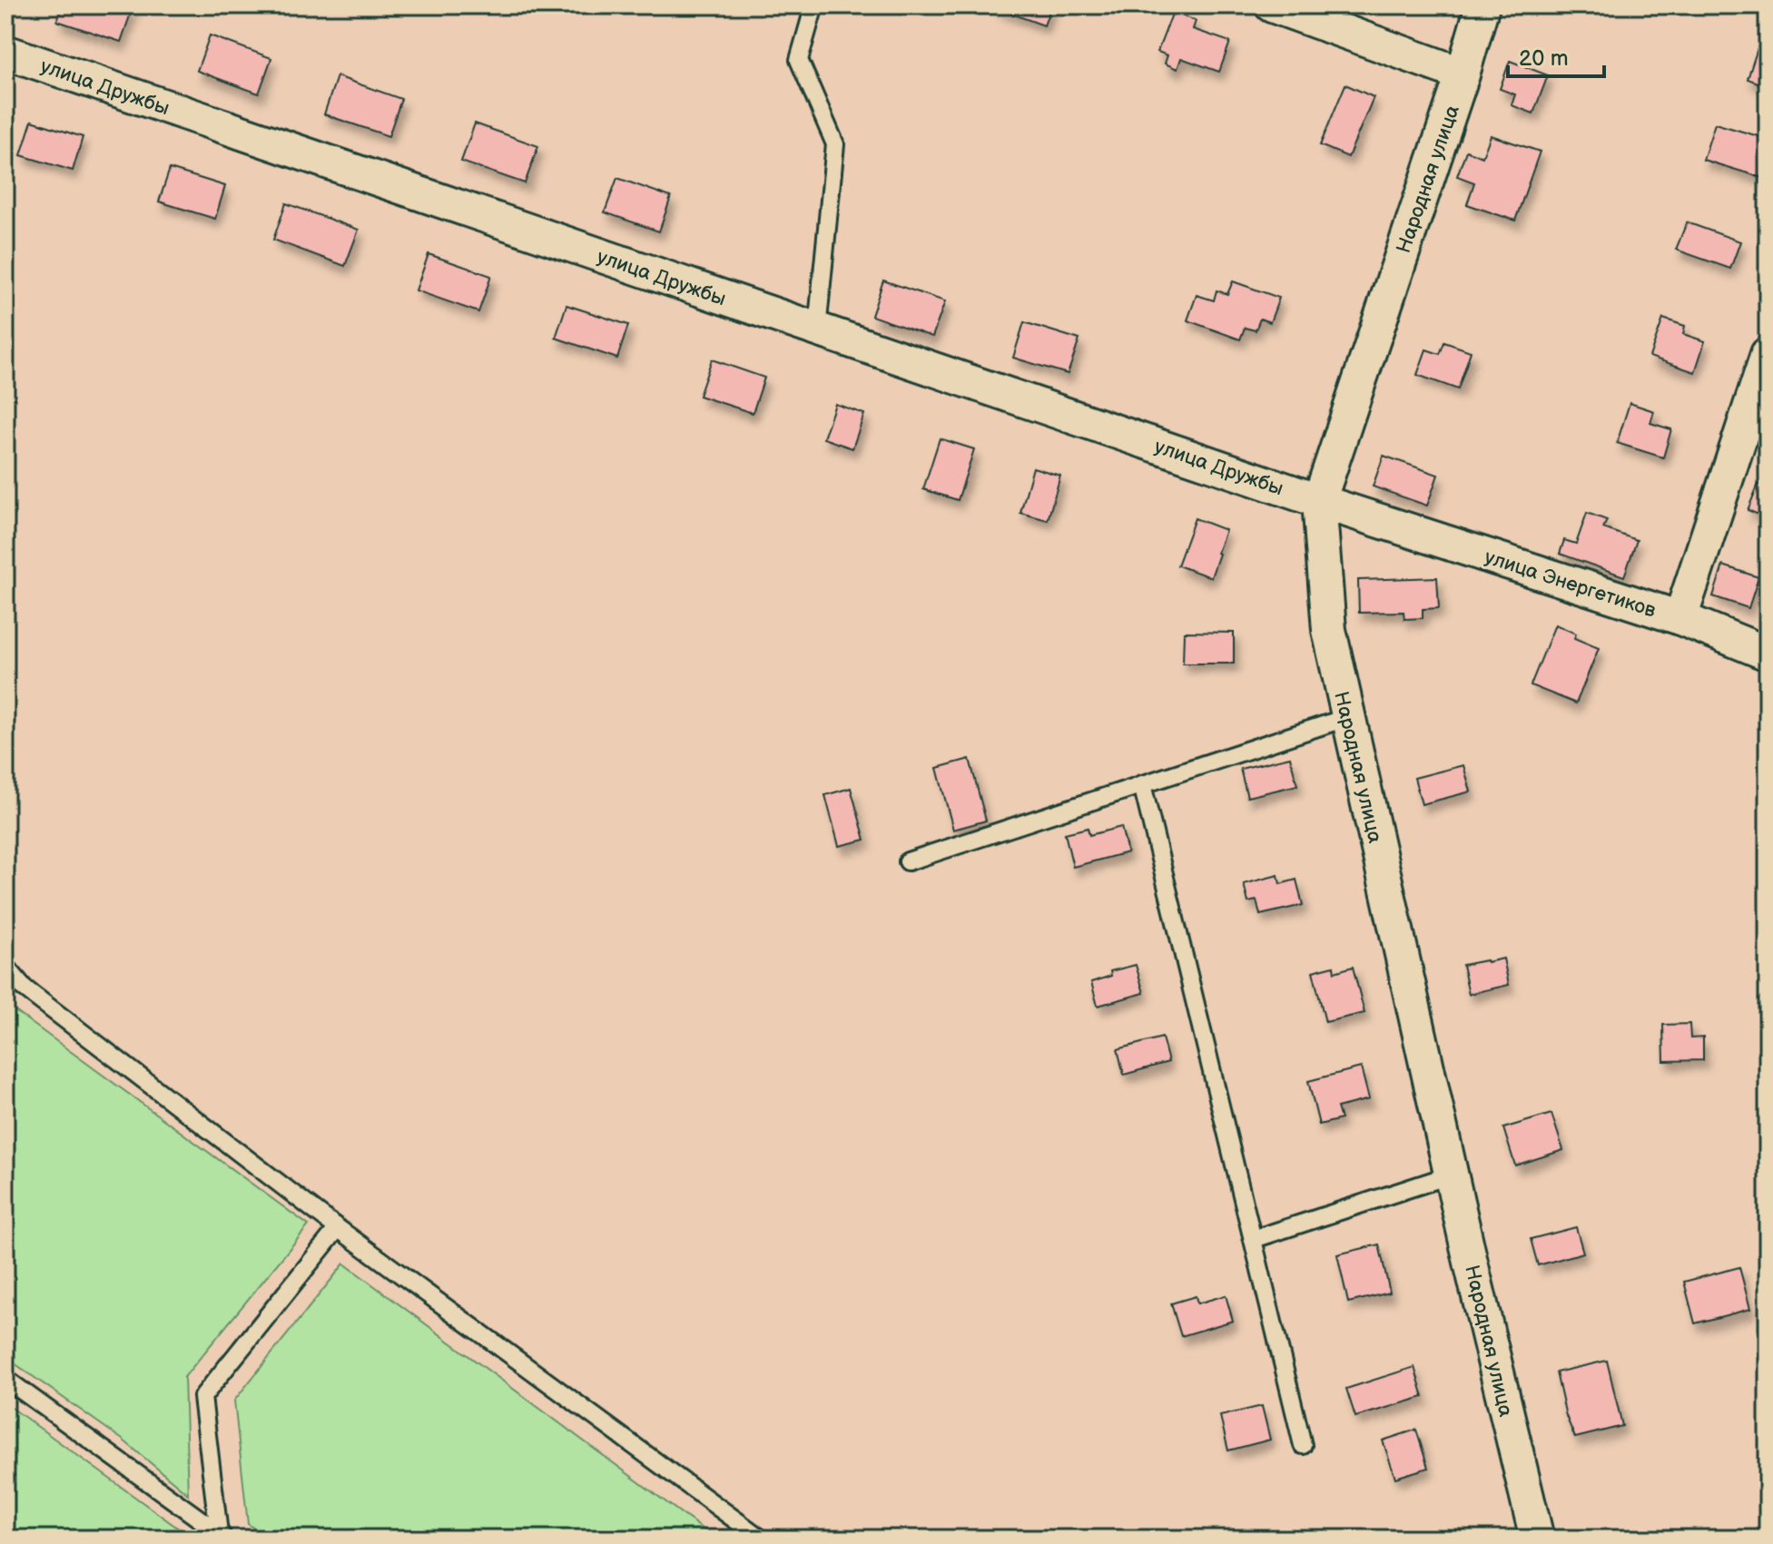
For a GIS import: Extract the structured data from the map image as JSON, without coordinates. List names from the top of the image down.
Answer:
{
  "streets": {
    "street": ["улица Дружбы", "Народная улица", "улица Энергетиков"]
  },
  "crossings": [
    ["улица Дружбы", "Народная улица"],
    ["улица Дружбы", "улица Энергетиков"],
    ["Народная улица", "улица Энергетиков"]
  ],
  "scale_bar": "20 m"
}
